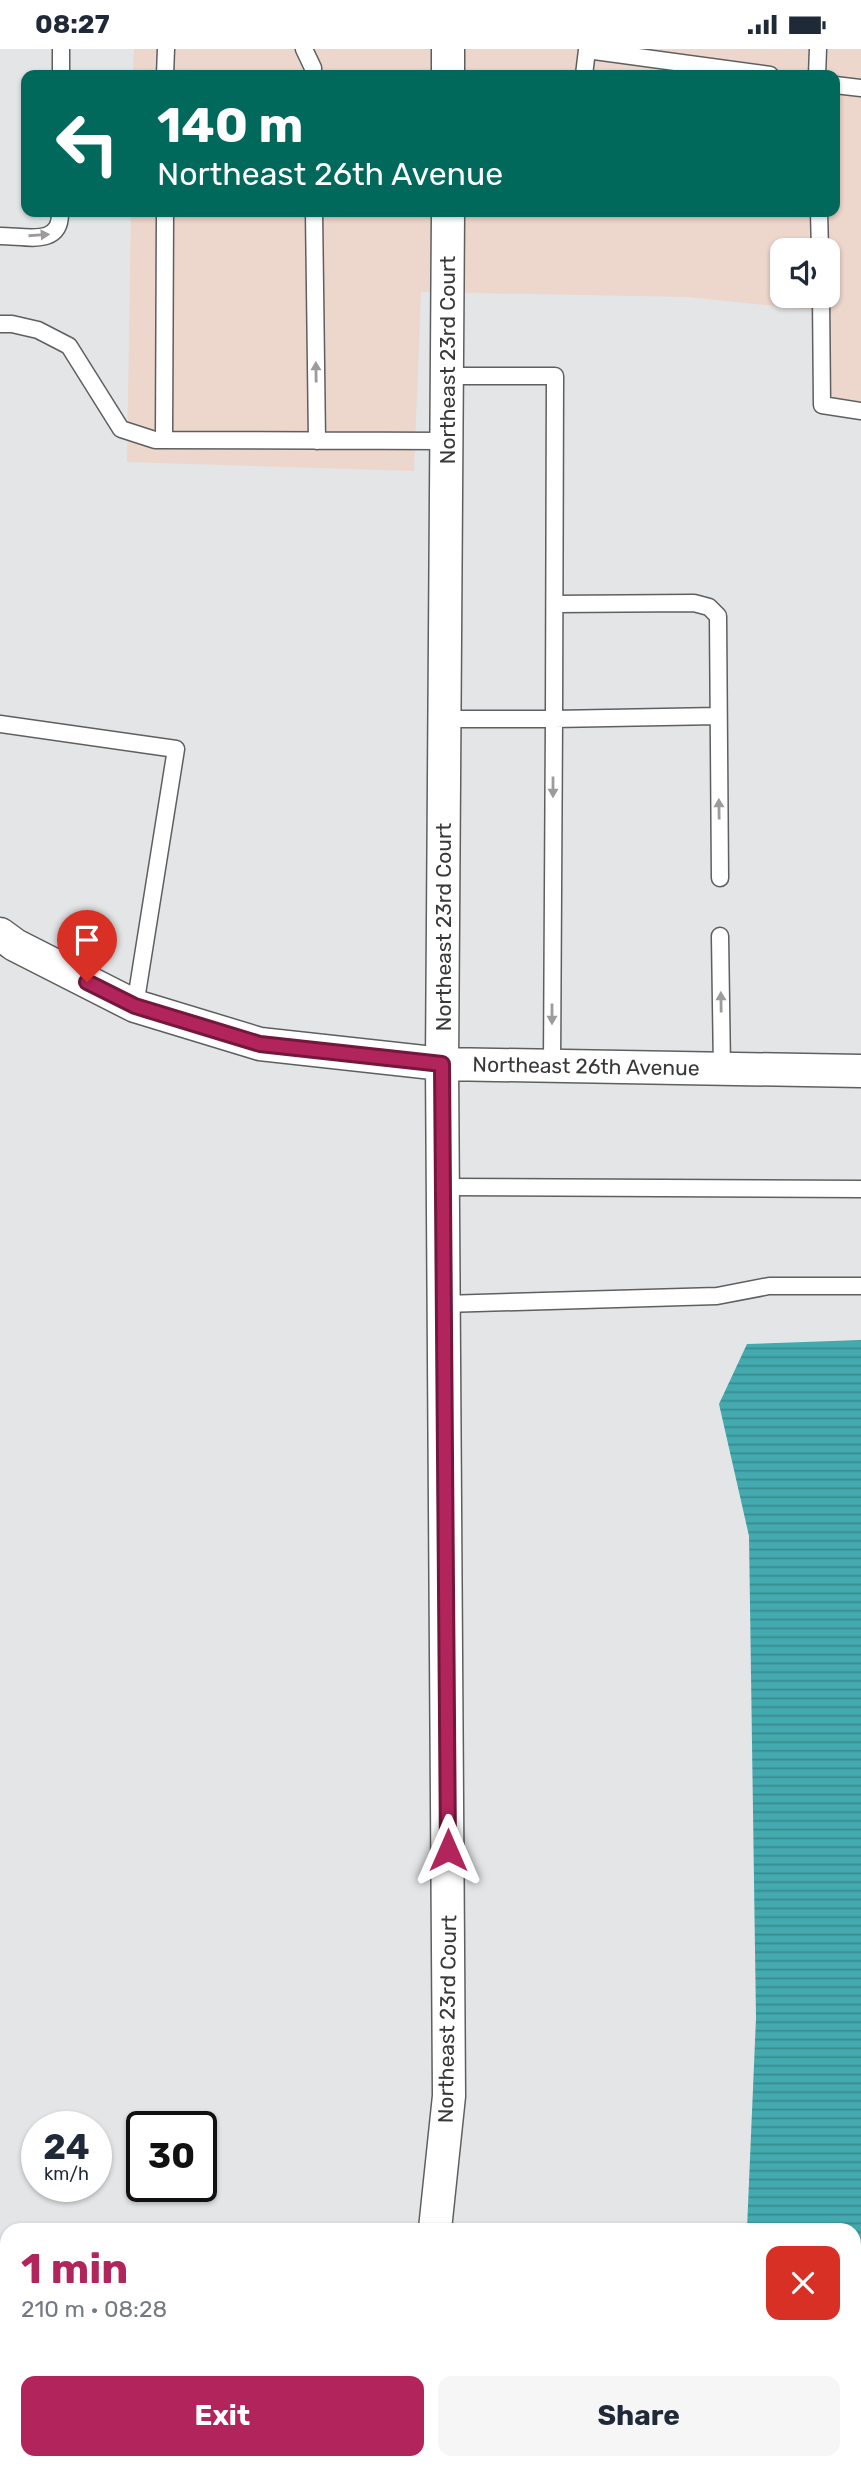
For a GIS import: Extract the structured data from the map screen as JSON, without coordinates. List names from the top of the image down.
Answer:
{
  "streets": {
    "street": ["Northeast 23rd Court", "Northeast 26th Avenue"]
  },
  "crossings": [
    ["Northeast 23rd Court", "Northeast 26th Avenue"]
  ],
  "page": {
    "status": "08:27",
    "turn": ["140 m", "Northeast 26th Avenue"],
    "speed": "24 km/h",
    "limit": "30",
    "heading": ["1 min", "210 m · 08:28"],
    "buttons": ["Exit", "Share"]
  }
}
